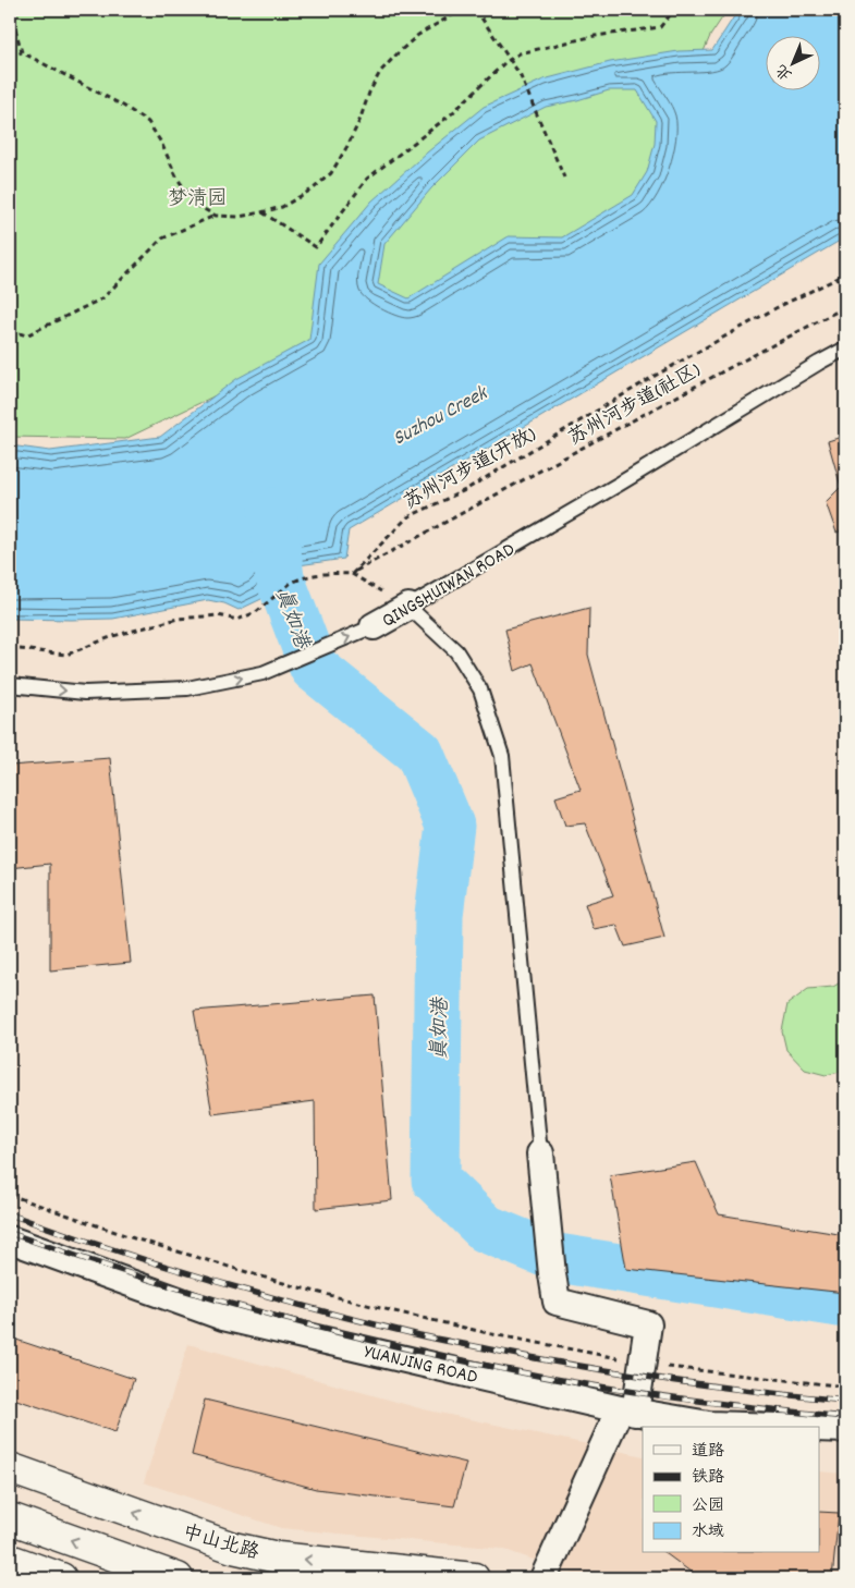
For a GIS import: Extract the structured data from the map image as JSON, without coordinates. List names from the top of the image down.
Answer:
{
  "streets": {
    "main road": ["中山北路"],
    "street": ["QINGSHUIWAN ROAD", "YUANJING ROAD"],
    "path": ["苏州河步道(社区)", "苏州河步道(开放)"]
  },
  "crossings": [
    ["苏州河步道(社区)", "苏州河步道(开放)"]
  ],
  "one_way": ["QINGSHUIWAN ROAD"],
  "water": ["Suzhou Creek", "真如港"],
  "parks": ["梦清园"],
  "legend": [
    "道路",
    "铁路",
    "公园",
    "水域"
  ],
  "north": "bottom left"
}
